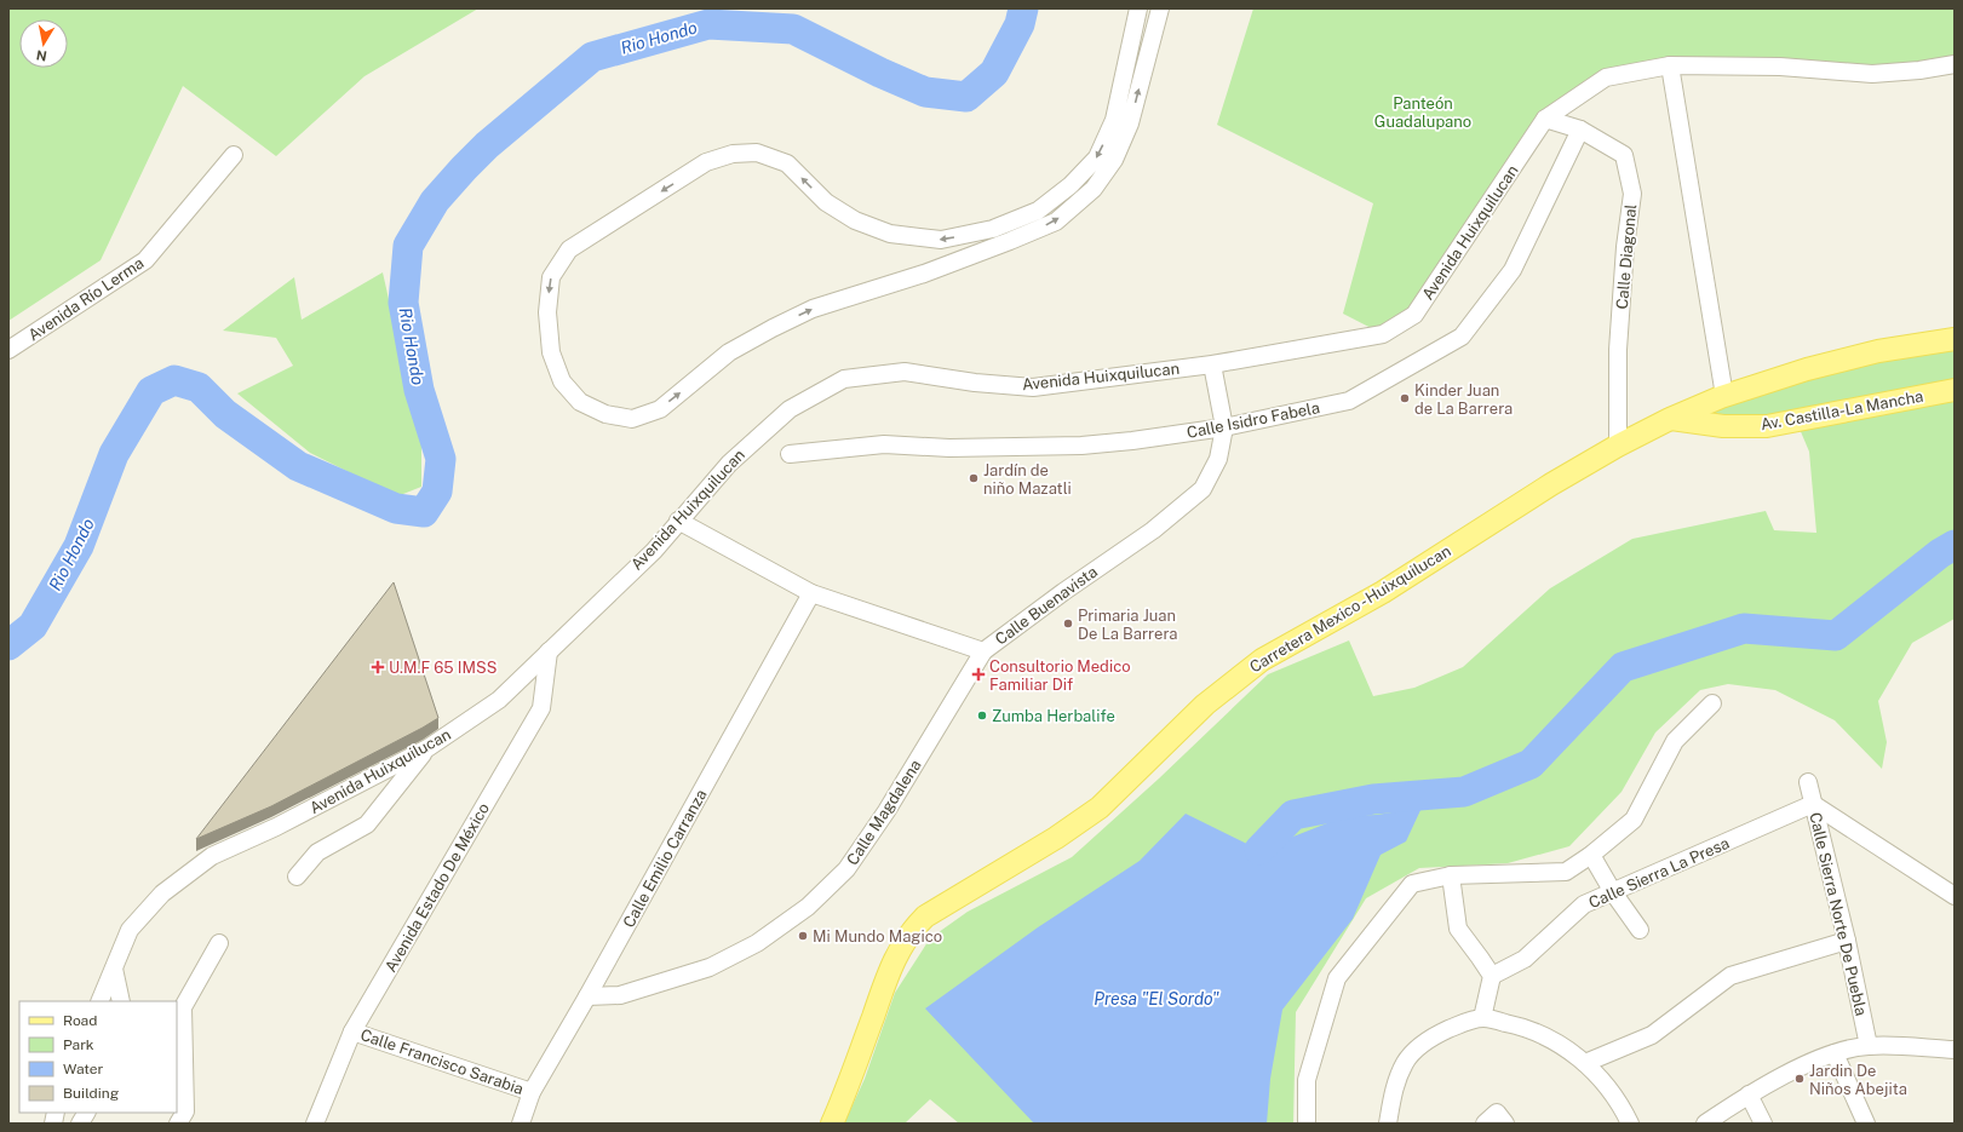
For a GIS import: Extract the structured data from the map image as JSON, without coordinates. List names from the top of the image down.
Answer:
{
  "streets": {
    "main road": ["Av. Castilla-La Mancha", "Carretera Mexico - Huixquilucan"],
    "street": [
      "Avenida Huixquilucan",
      "Calle Diagonal",
      "Avenida Río Lerma",
      "Calle Isidro Fabela",
      "Calle Buenavista",
      "Calle Magdalena",
      "Calle Emilio Carranza",
      "Calle Sierra La Presa",
      "Avenida Estado De México",
      "Calle Sierra Norte De Puebla",
      "Calle Francisco Sarabia"
    ]
  },
  "crossings": [
    ["Avenida Huixquilucan", "Calle Diagonal"],
    ["Avenida Huixquilucan", "Calle Buenavista"],
    ["Avenida Huixquilucan", "Avenida Estado De México"],
    ["Calle Diagonal", "Calle Isidro Fabela"],
    ["Calle Diagonal", "Carretera Mexico - Huixquilucan"],
    ["Av. Castilla-La Mancha", "Carretera Mexico - Huixquilucan"],
    ["Calle Isidro Fabela", "Calle Buenavista"],
    ["Calle Buenavista", "Calle Magdalena"],
    ["Calle Buenavista", "Calle Emilio Carranza"],
    ["Calle Magdalena", "Calle Emilio Carranza"],
    ["Calle Emilio Carranza", "Calle Francisco Sarabia"],
    ["Calle Sierra La Presa", "Calle Sierra Norte De Puebla"],
    ["Avenida Estado De México", "Calle Francisco Sarabia"]
  ],
  "water": ["Rio Hondo", "Presa \"El Sordo\""],
  "parks": ["Panteón Guadalupano"],
  "places": {
    "other": [
      "Kinder Juan de La Barrera",
      "Jardín de niño Mazatli",
      "Primaria Juan De La Barrera",
      "Zumba Herbalife",
      "Mi Mundo Magico",
      "Jardin De Niños Abejita"
    ],
    "health": ["U.M.F 65 IMSS", "Consultorio Medico Familiar Dif"]
  },
  "legend": [
    "Road",
    "Park",
    "Water",
    "Building"
  ],
  "north": "bottom"
}
